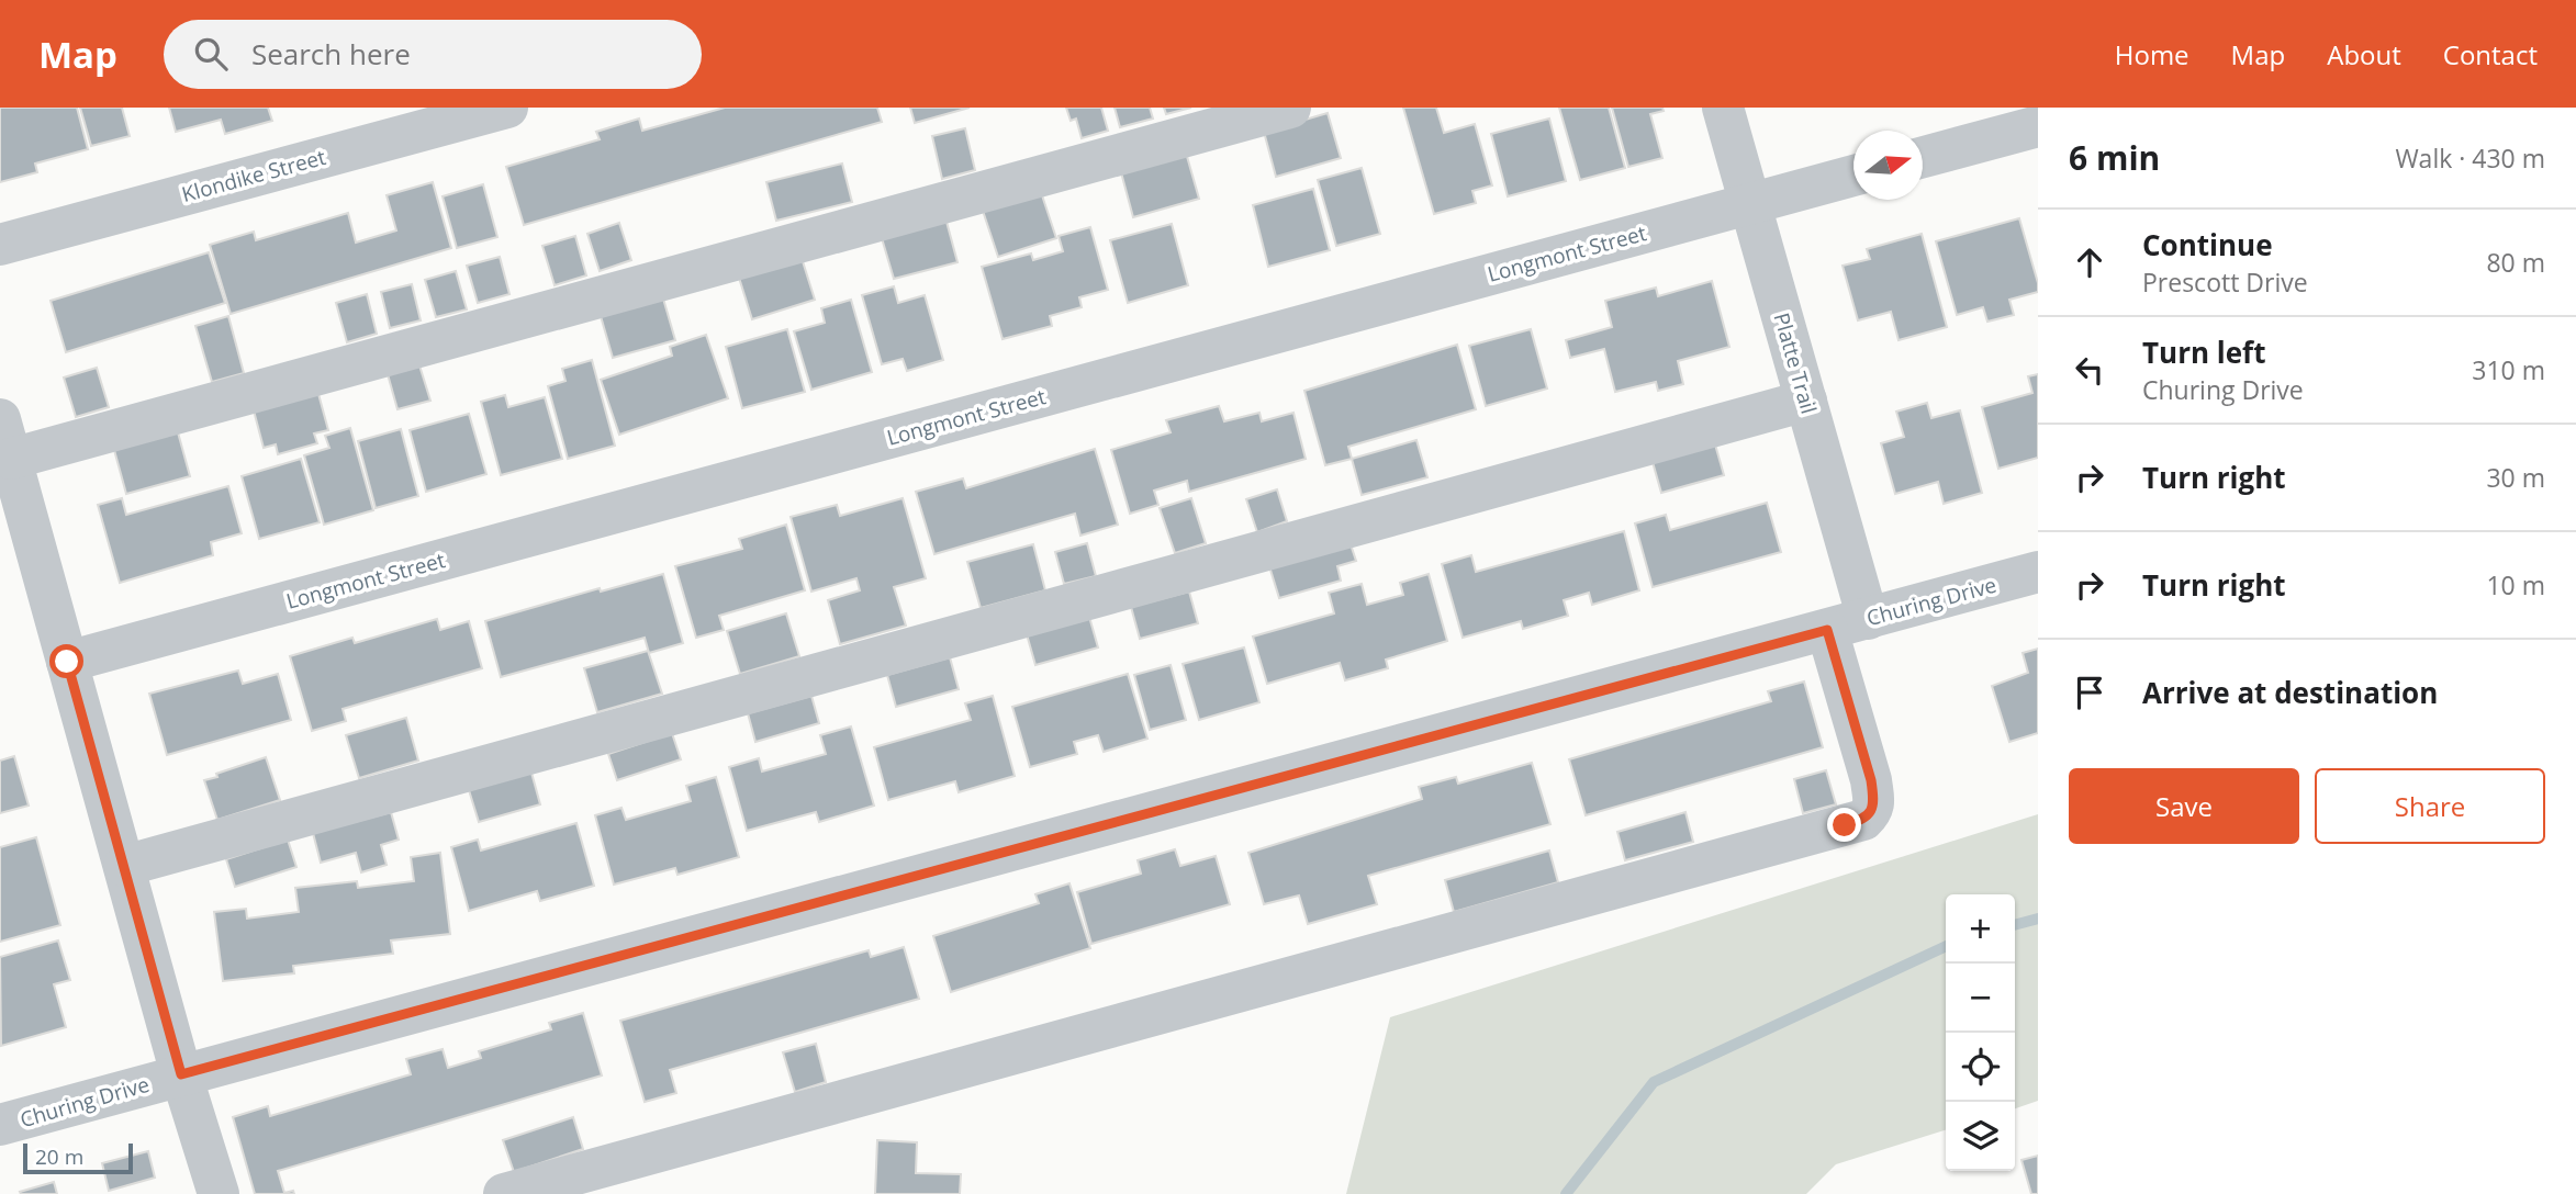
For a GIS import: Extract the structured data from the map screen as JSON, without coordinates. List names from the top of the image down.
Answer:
{
  "streets": {
    "street": [
      "Klondike Street",
      "Longmont Street",
      "Platte Trail",
      "Churing Drive"
    ]
  },
  "crossings": [
    ["Longmont Street", "Platte Trail"],
    ["Platte Trail", "Churing Drive"]
  ],
  "scale_bar": "20 m",
  "north": "right",
  "page": {
    "header": "Map",
    "search": "Search here",
    "nav": [
      "Home",
      "Map",
      "About",
      "Contact"
    ],
    "heading": ["6 min", "Walk · 430 m"],
    "list": [
      ["Continue", "Prescott Drive", "80 m"],
      ["Turn left", "Churing Drive", "310 m"],
      ["Turn right", "30 m"],
      ["Turn right", "10 m"],
      "Arrive at destination"
    ],
    "buttons": ["Save", "Share"],
    "map_buttons": ["+", "−"],
    "scale": "20 m"
  }
}
